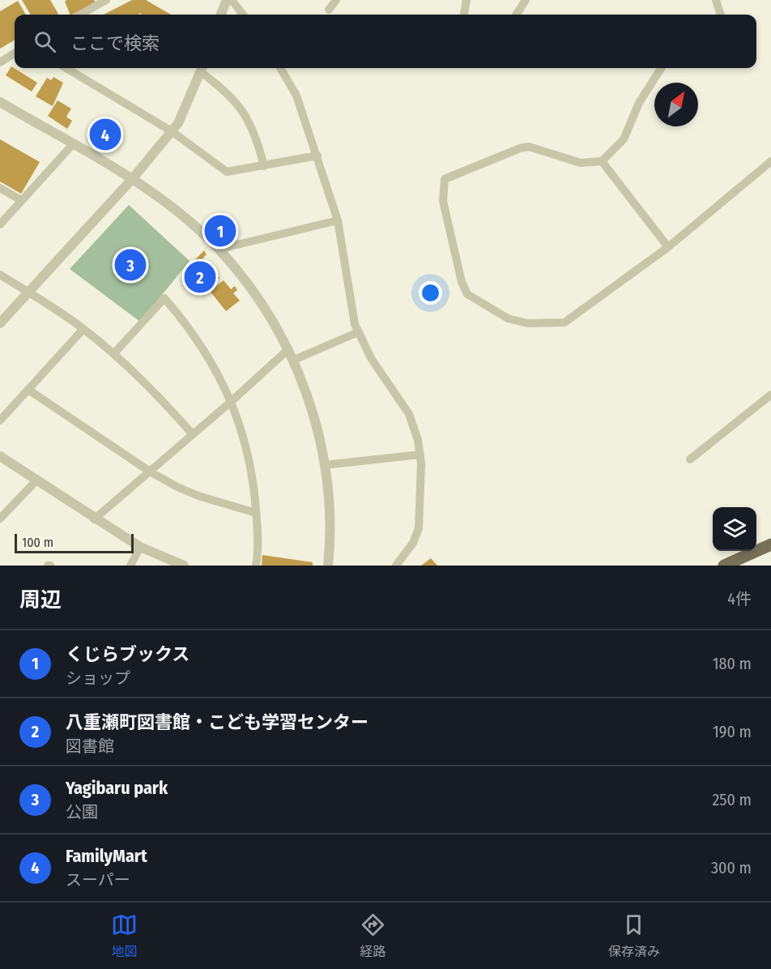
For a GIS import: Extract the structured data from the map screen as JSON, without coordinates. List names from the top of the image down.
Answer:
{
  "scale_bar": "100 m",
  "north": "top right",
  "page": {
    "search": "ここで検索",
    "pins": [
      "4",
      "1",
      "3",
      "2"
    ],
    "scale": "100 m",
    "heading": ["周辺", "4件"],
    "list": [
      {
        "mark": "1",
        "name": "くじらブックス",
        "note": "ショップ",
        "value": "180 m"
      },
      {
        "mark": "2",
        "name": "八重瀬町図書館・こども学習センター",
        "note": "図書館",
        "value": "190 m"
      },
      {
        "mark": "3",
        "name": "Yagibaru park",
        "note": "公園",
        "value": "250 m"
      },
      {
        "mark": "4",
        "name": "FamilyMart",
        "note": "スーパー",
        "value": "300 m"
      }
    ],
    "nav": ["地図", "経路", "保存済み"]
  }
}
